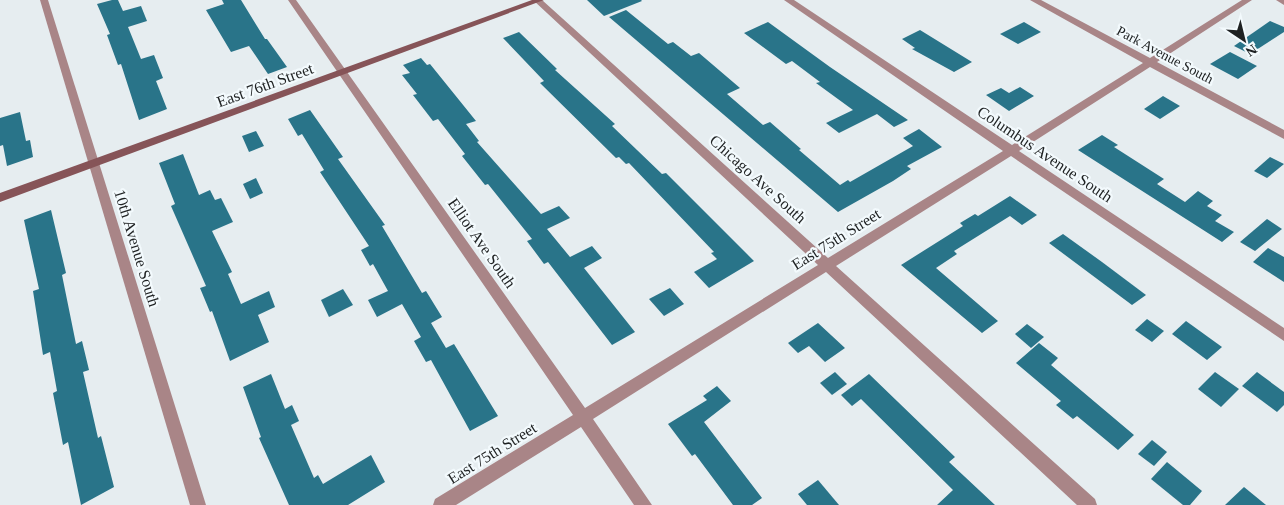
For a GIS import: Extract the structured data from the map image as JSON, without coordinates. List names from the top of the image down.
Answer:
{
  "streets": {
    "street": [
      "Park Avenue South",
      "East 76th Street",
      "Columbus Avenue South",
      "Chicago Ave South",
      "East 75th Street",
      "Elliot Ave South",
      "10th Avenue South"
    ]
  },
  "crossings": [
    ["Park Avenue South", "East 75th Street"],
    ["East 76th Street", "Chicago Ave South"],
    ["East 76th Street", "Elliot Ave South"],
    ["East 76th Street", "10th Avenue South"],
    ["Columbus Avenue South", "East 75th Street"],
    ["Chicago Ave South", "East 75th Street"],
    ["East 75th Street", "Elliot Ave South"]
  ],
  "north": "bottom right"
}
